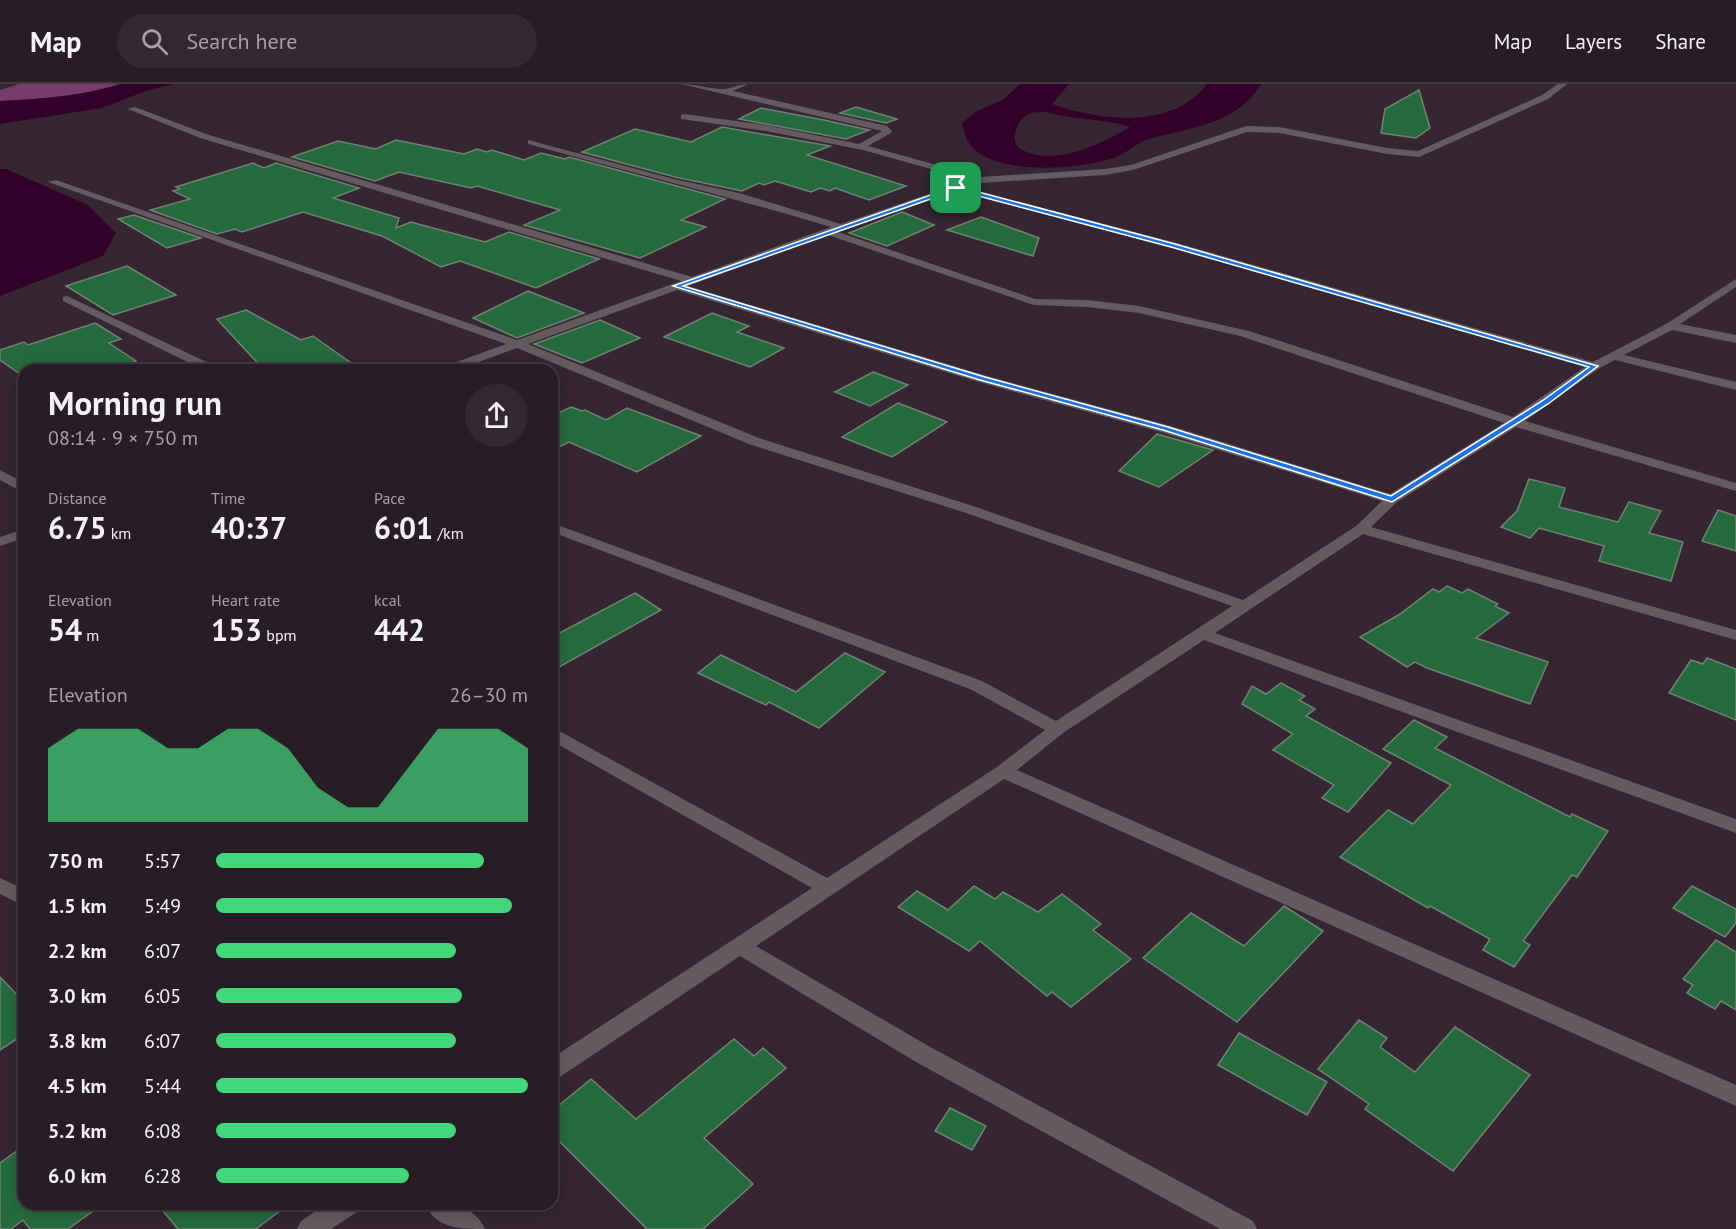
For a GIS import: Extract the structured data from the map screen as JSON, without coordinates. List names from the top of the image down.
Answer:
{
  "page": {
    "header": "Map",
    "search": "Search here",
    "nav": ["Map", "Layers", "Share"],
    "heading": ["Morning run", "08:14 · 9 × 750 m"],
    "stats": [
      ["Distance", "6.75 km"],
      ["Time", "40:37"],
      ["Pace", "6:01 /km"],
      ["Elevation", "54 m"],
      ["Heart rate", "153 bpm"],
      ["kcal", "442"]
    ],
    "chart": ["Elevation", "26–30 m"],
    "list": [
      {
        "name": "750 m",
        "note": "5:57"
      },
      {
        "name": "1.5 km",
        "note": "5:49"
      },
      {
        "name": "2.2 km",
        "note": "6:07"
      },
      {
        "name": "3.0 km",
        "note": "6:05"
      },
      {
        "name": "3.8 km",
        "note": "6:07"
      },
      {
        "name": "4.5 km",
        "note": "5:44"
      },
      {
        "name": "5.2 km",
        "note": "6:08"
      },
      {
        "name": "6.0 km",
        "note": "6:28"
      }
    ]
  }
}
